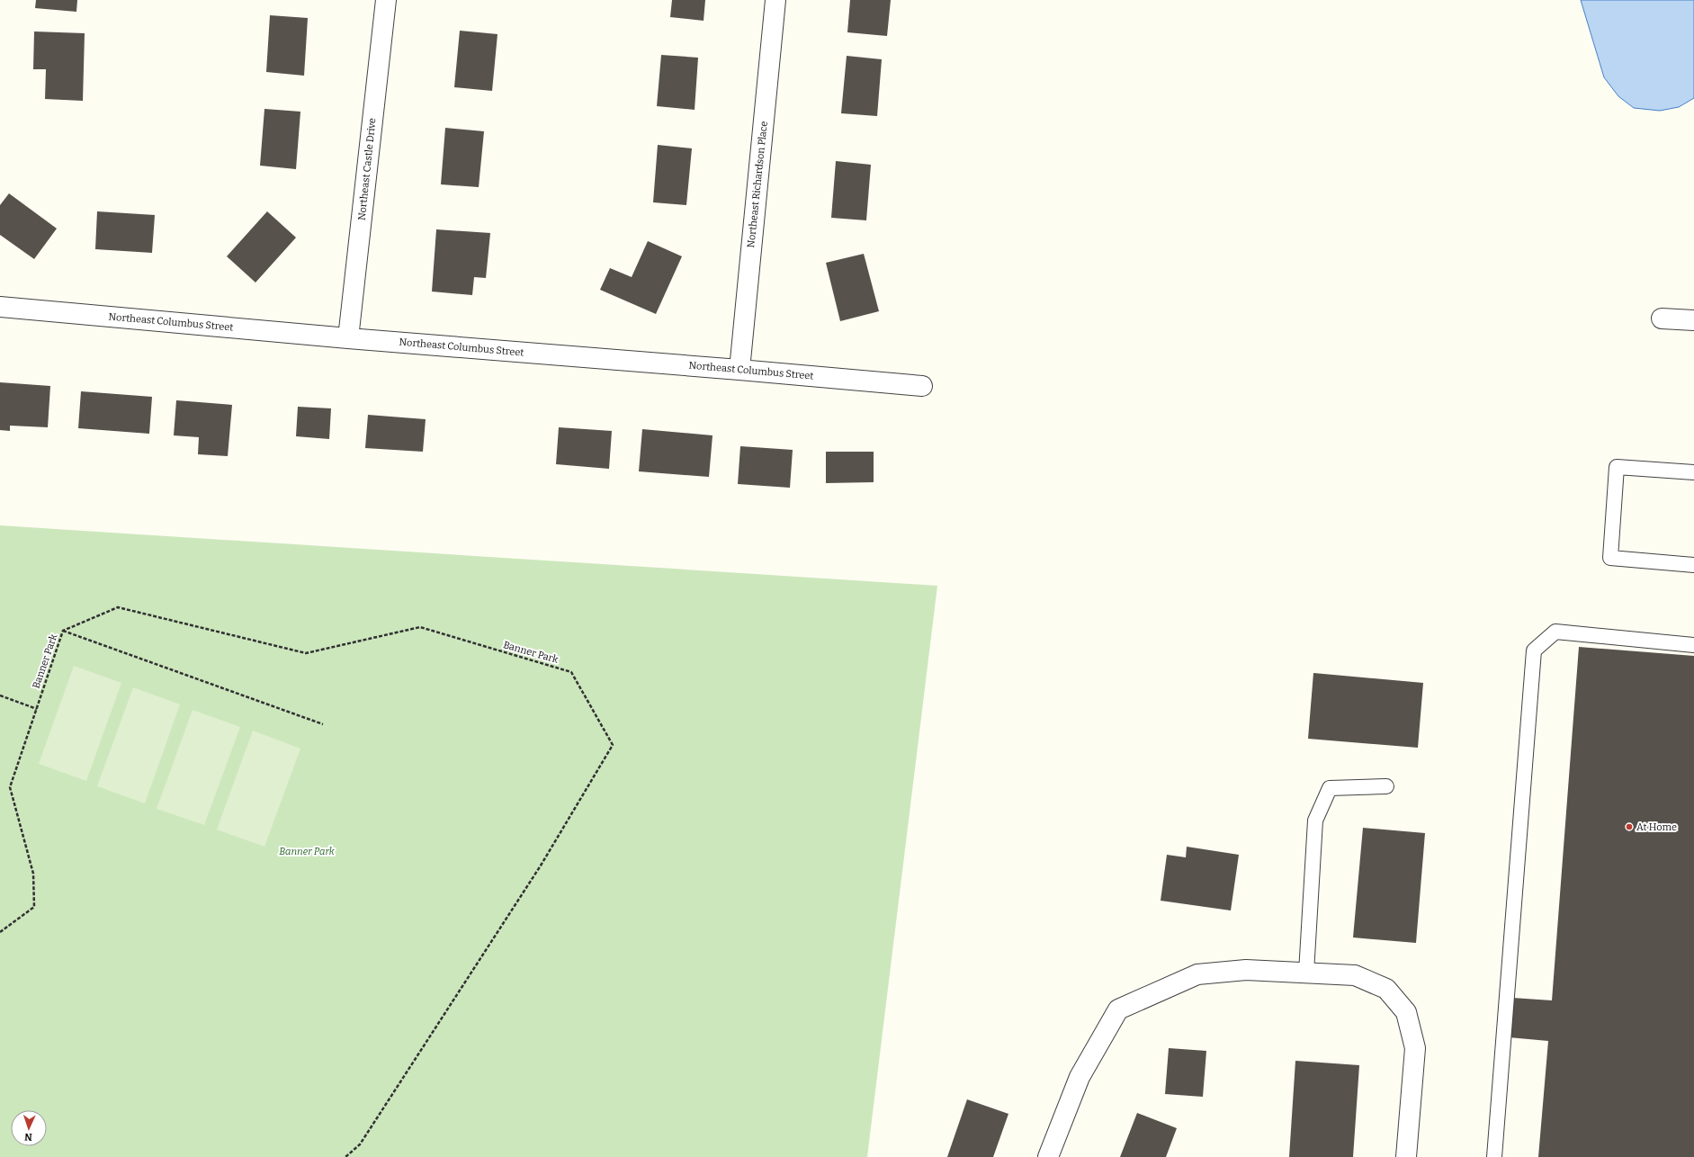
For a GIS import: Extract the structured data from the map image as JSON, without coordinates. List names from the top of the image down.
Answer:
{
  "streets": {
    "street": ["Northeast Castle Drive", "Northeast Richardson Place", "Northeast Columbus Street"],
    "path": ["Banner Park"]
  },
  "crossings": [
    ["Northeast Castle Drive", "Northeast Columbus Street"],
    ["Northeast Richardson Place", "Northeast Columbus Street"]
  ],
  "parks": ["Banner Park"],
  "places": ["At Home"],
  "north": "bottom"
}
